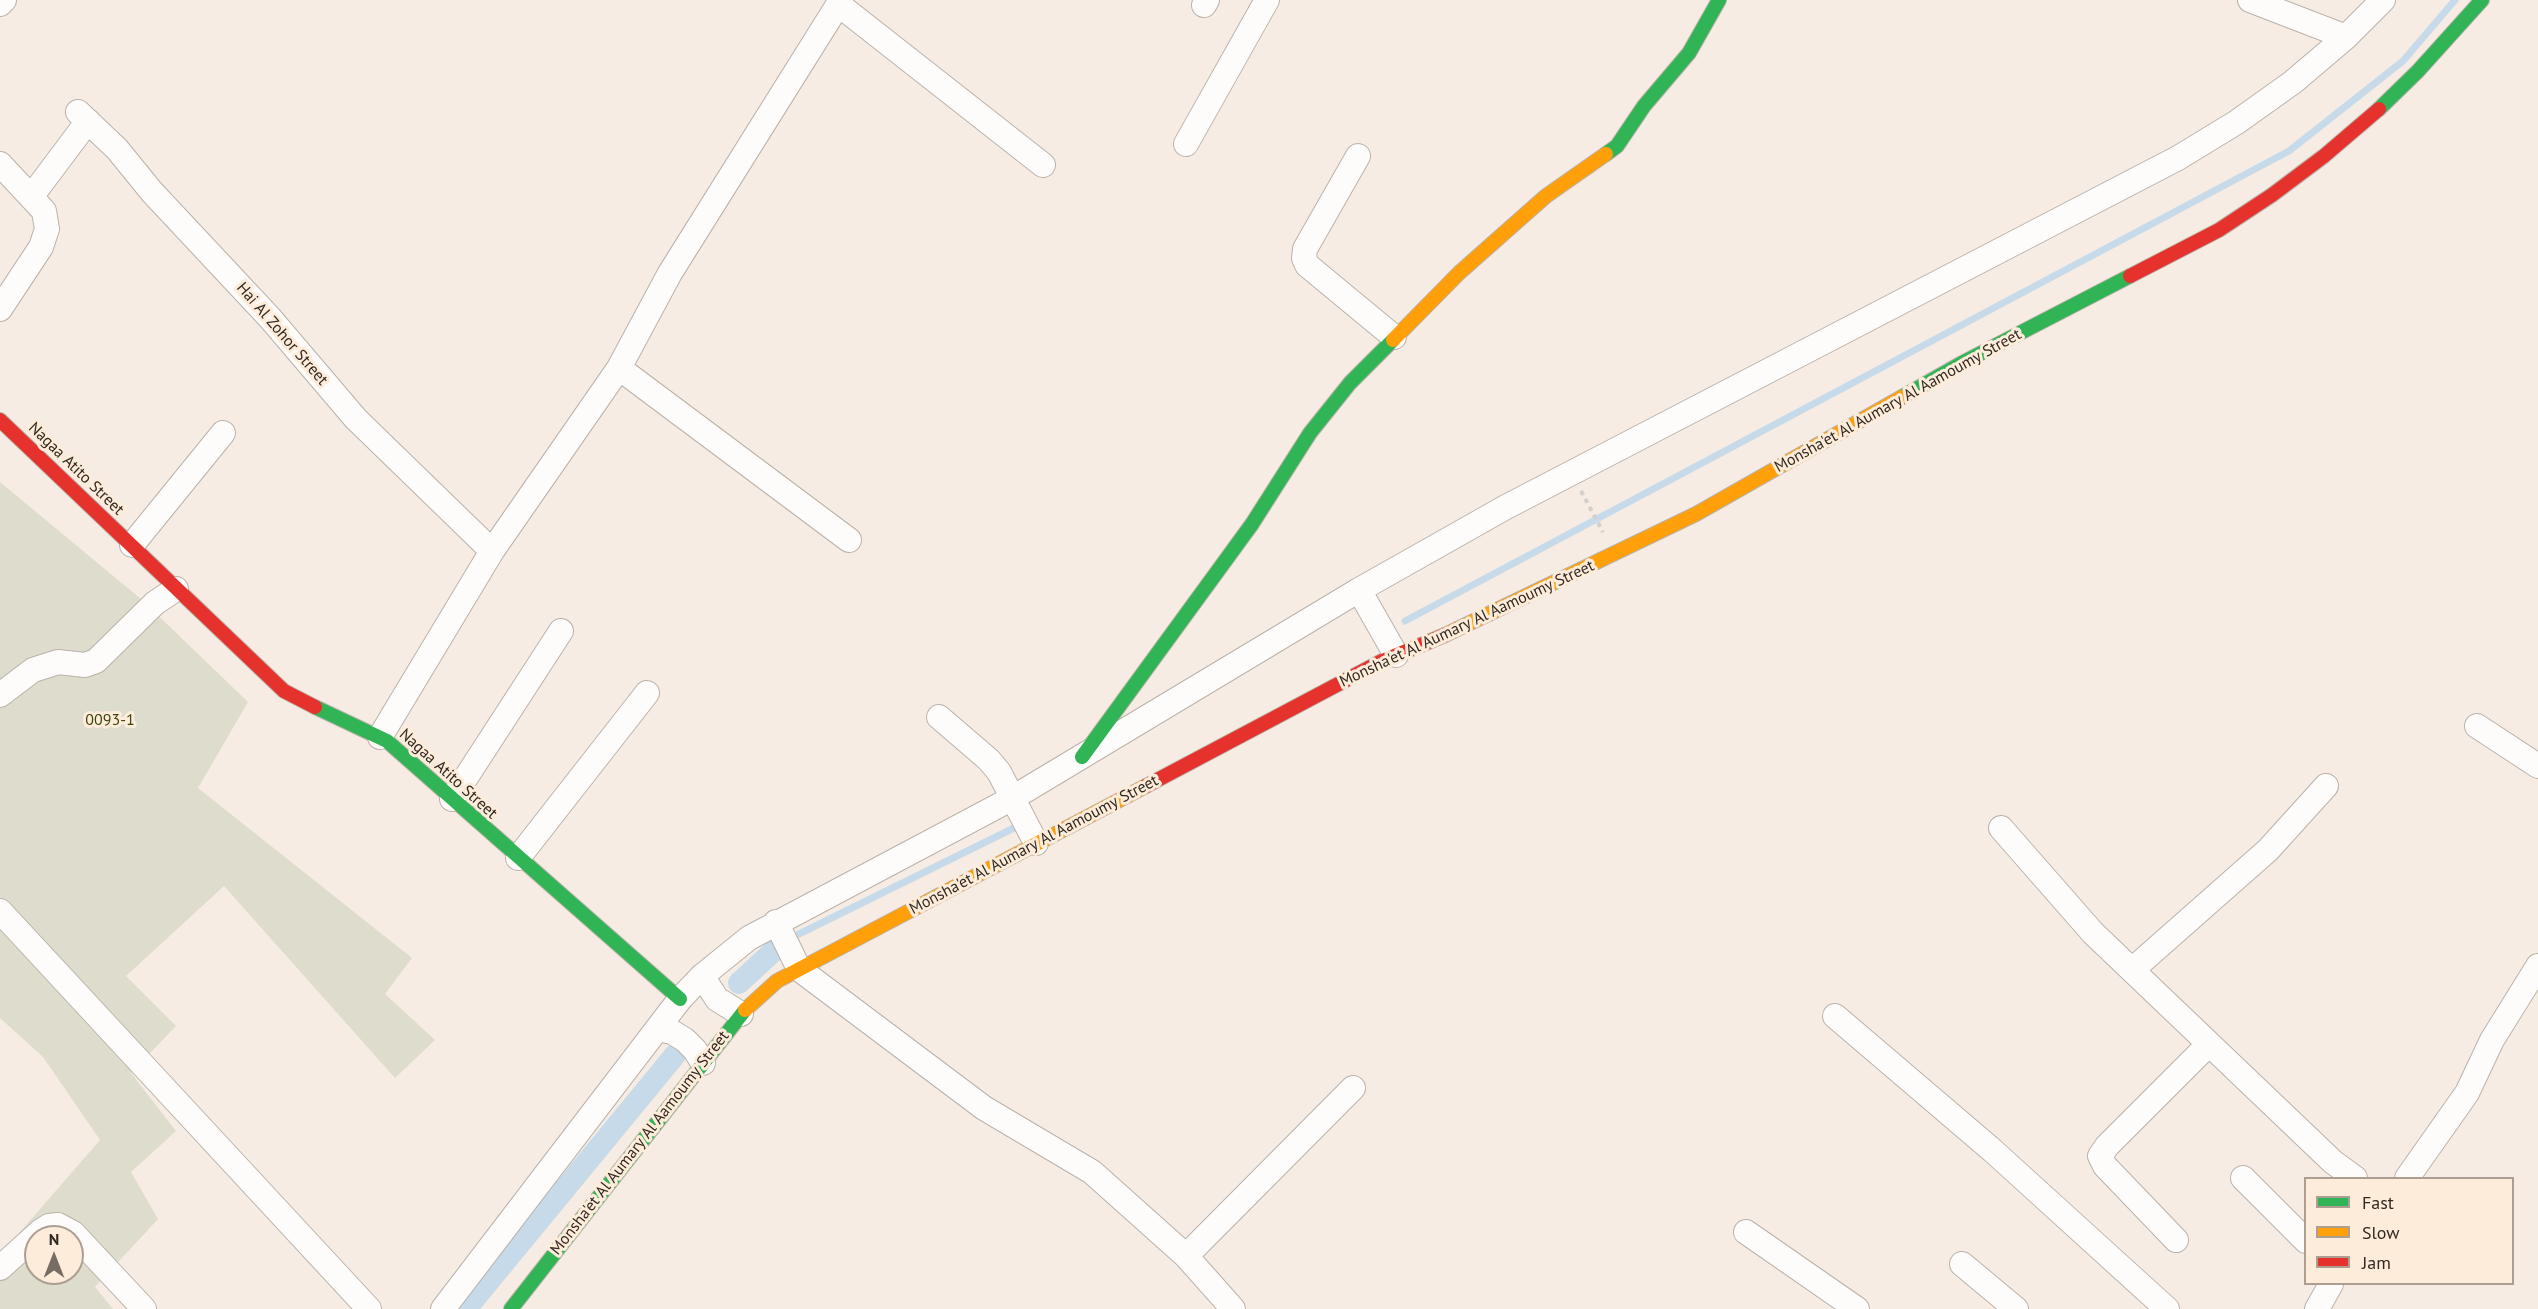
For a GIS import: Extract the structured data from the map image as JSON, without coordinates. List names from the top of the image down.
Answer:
{
  "streets": {
    "street": ["Hai Al Zohor Street", "Monsha'et Al Aumary Al Aamoumy Street", "Nagaa Atito Street"]
  },
  "parks": ["0093-1"],
  "legend": ["Fast", "Slow", "Jam"],
  "north": "top"
}
